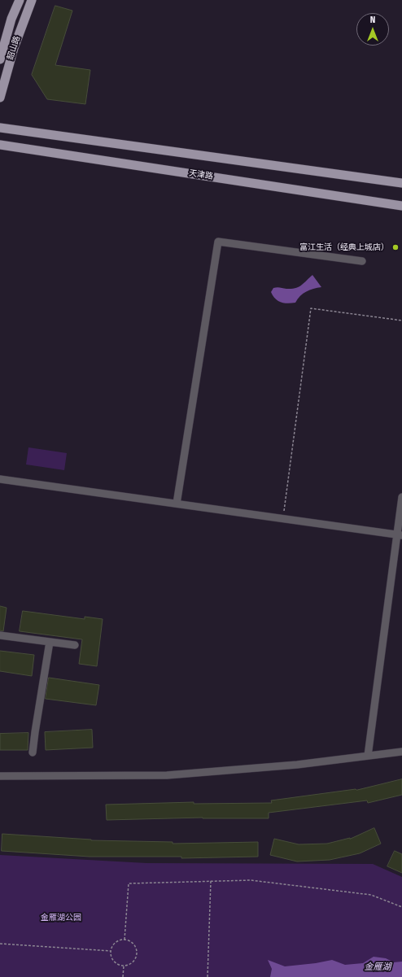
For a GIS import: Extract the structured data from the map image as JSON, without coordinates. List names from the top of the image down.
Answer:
{
  "streets": {
    "main road": ["韶山路", "天津路"]
  },
  "water": ["金雁湖"],
  "parks": ["金雁湖公园"],
  "places": ["富江生活（经典上城店）"],
  "north": "top"
}
